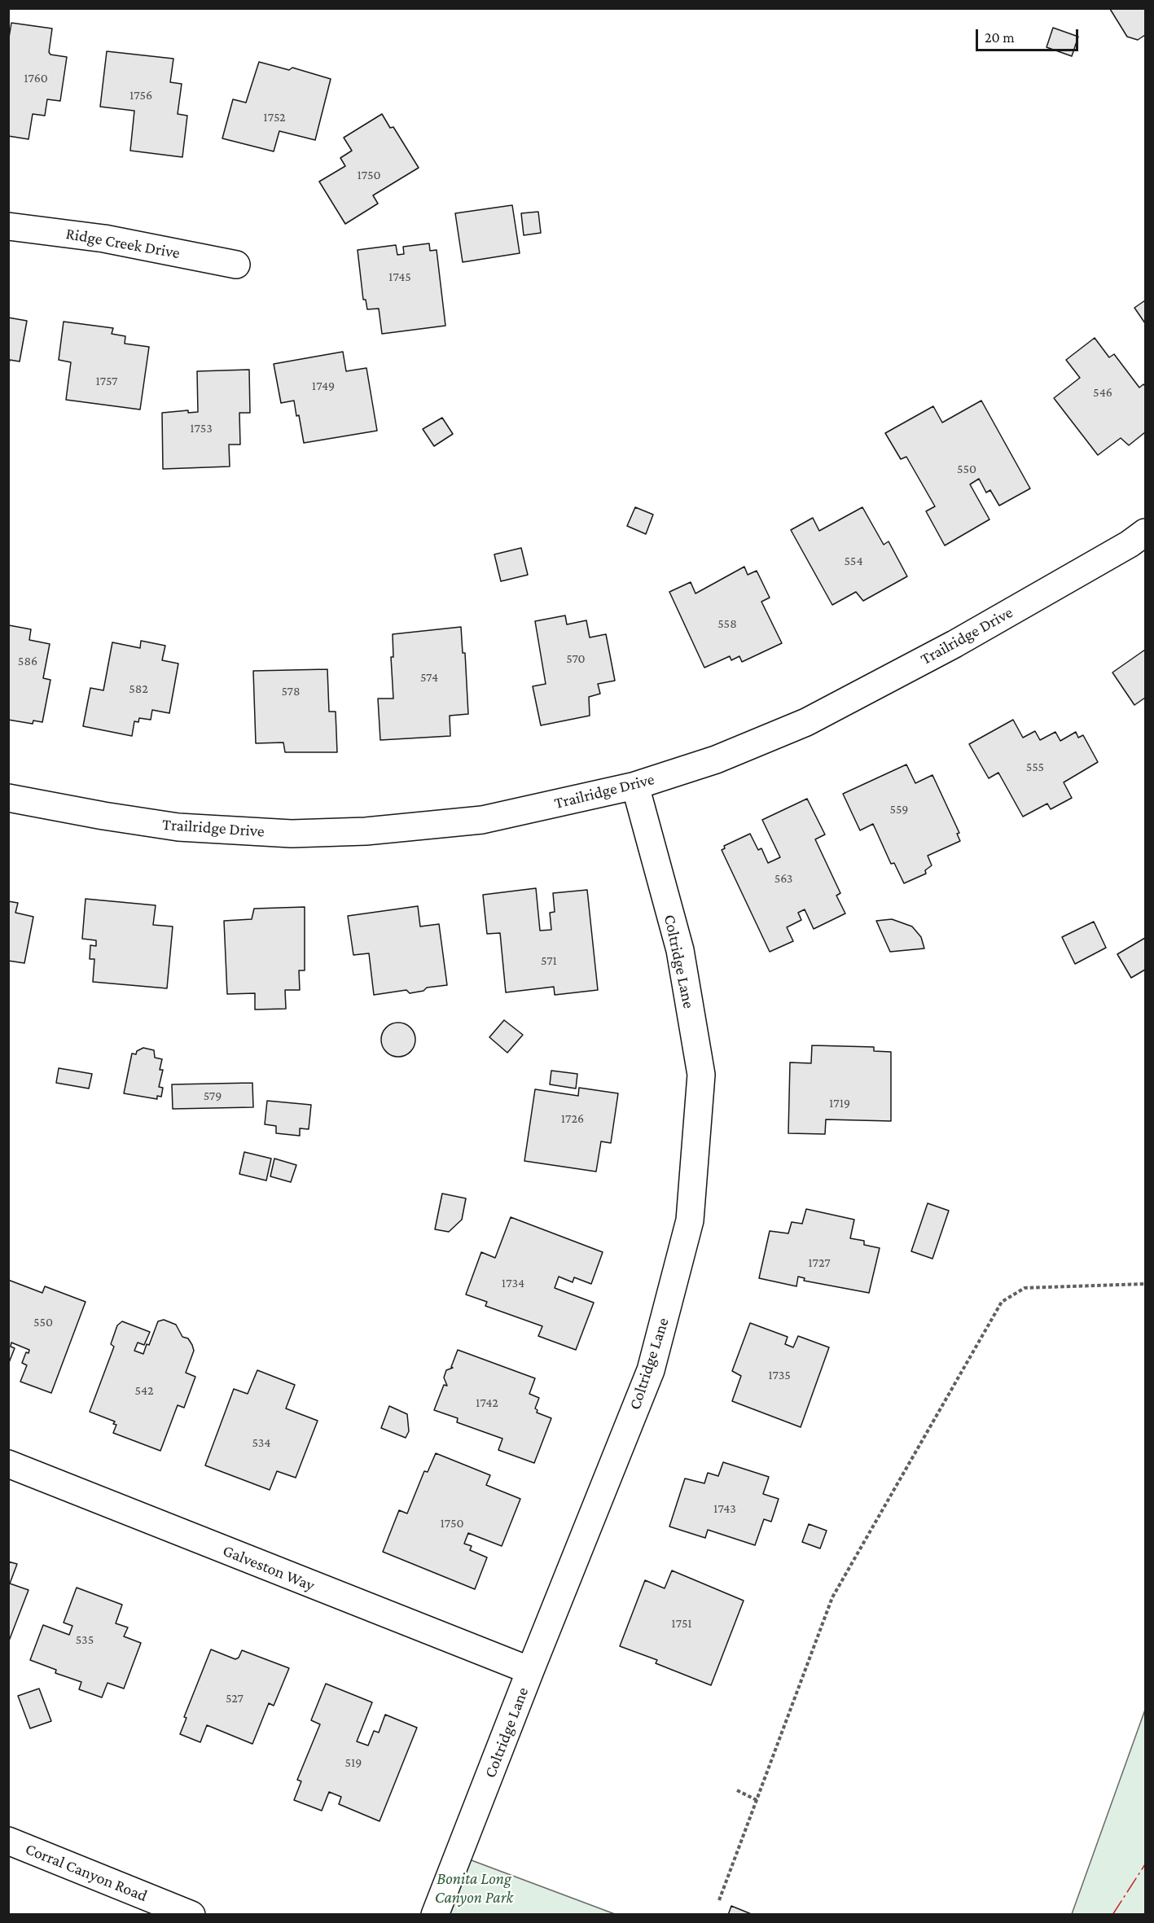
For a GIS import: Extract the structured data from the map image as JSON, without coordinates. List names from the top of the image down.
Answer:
{
  "streets": {
    "street": [
      "Ridge Creek Drive",
      "Trailridge Drive",
      "Coltridge Lane",
      "Galveston Way",
      "Corral Canyon Road"
    ]
  },
  "crossings": [
    ["Trailridge Drive", "Coltridge Lane"],
    ["Coltridge Lane", "Galveston Way"]
  ],
  "parks": ["Bonita Long Canyon Park"],
  "house_numbers": [
    "1760",
    "1756",
    "1752",
    "1750",
    "1745",
    "1757",
    "1749",
    "546",
    "1753",
    "550",
    "554",
    "558",
    "570",
    "586",
    "574",
    "582",
    "578",
    "555",
    "559",
    "563",
    "571",
    "579",
    "1719",
    "1726",
    "1727",
    "1734",
    "550",
    "1735",
    "542",
    "1742",
    "534",
    "1743",
    "1750",
    "1751",
    "535",
    "527",
    "519"
  ],
  "scale_bar": "20 m"
}
